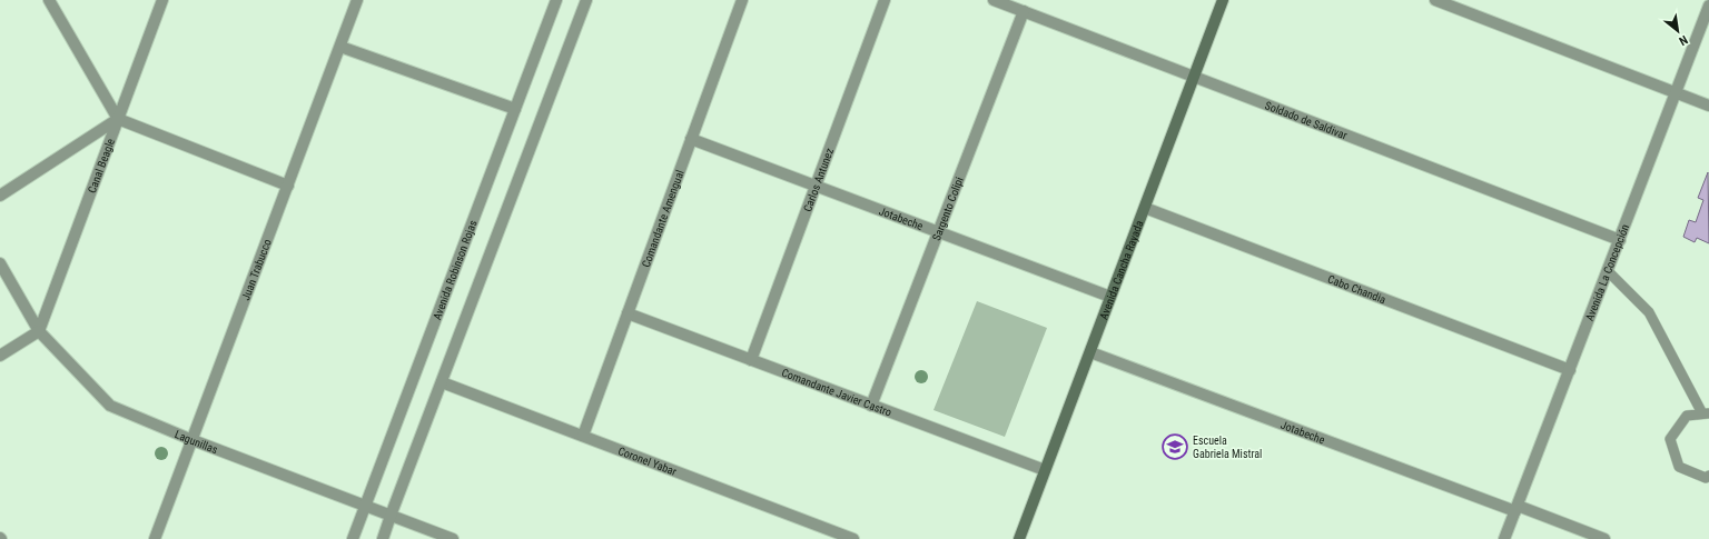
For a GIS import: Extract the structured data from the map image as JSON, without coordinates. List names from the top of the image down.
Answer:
{
  "streets": {
    "street": [
      "Soldado de Saldivar",
      "Canal Beagle",
      "Carlos Antunez",
      "Sargento Colipi",
      "Comandante Amengual",
      "Jotabeche",
      "Avenida Robinson Rojas",
      "Juan Trabucco",
      "Avenida Cancha Rayada",
      "Avenida La Concepción",
      "Cabo Chandia",
      "Comandante Javier Castro",
      "Lagunillas",
      "Coronel Yabar"
    ]
  },
  "crossings": [
    ["Soldado de Saldivar", "Sargento Colipi"],
    ["Soldado de Saldivar", "Avenida Cancha Rayada"],
    ["Soldado de Saldivar", "Avenida La Concepción"],
    ["Canal Beagle", "Lagunillas"],
    ["Carlos Antunez", "Jotabeche"],
    ["Carlos Antunez", "Comandante Javier Castro"],
    ["Sargento Colipi", "Jotabeche"],
    ["Sargento Colipi", "Comandante Javier Castro"],
    ["Comandante Amengual", "Jotabeche"],
    ["Comandante Amengual", "Comandante Javier Castro"],
    ["Comandante Amengual", "Coronel Yabar"],
    ["Jotabeche", "Avenida Cancha Rayada"],
    ["Jotabeche", "Avenida La Concepción"],
    ["Avenida Robinson Rojas", "Lagunillas"],
    ["Juan Trabucco", "Lagunillas"],
    ["Avenida Cancha Rayada", "Cabo Chandia"],
    ["Avenida Cancha Rayada", "Comandante Javier Castro"],
    ["Avenida La Concepción", "Cabo Chandia"]
  ],
  "places": {
    "school or university": ["Escuela Gabriela Mistral"]
  },
  "north": "bottom right"
}
